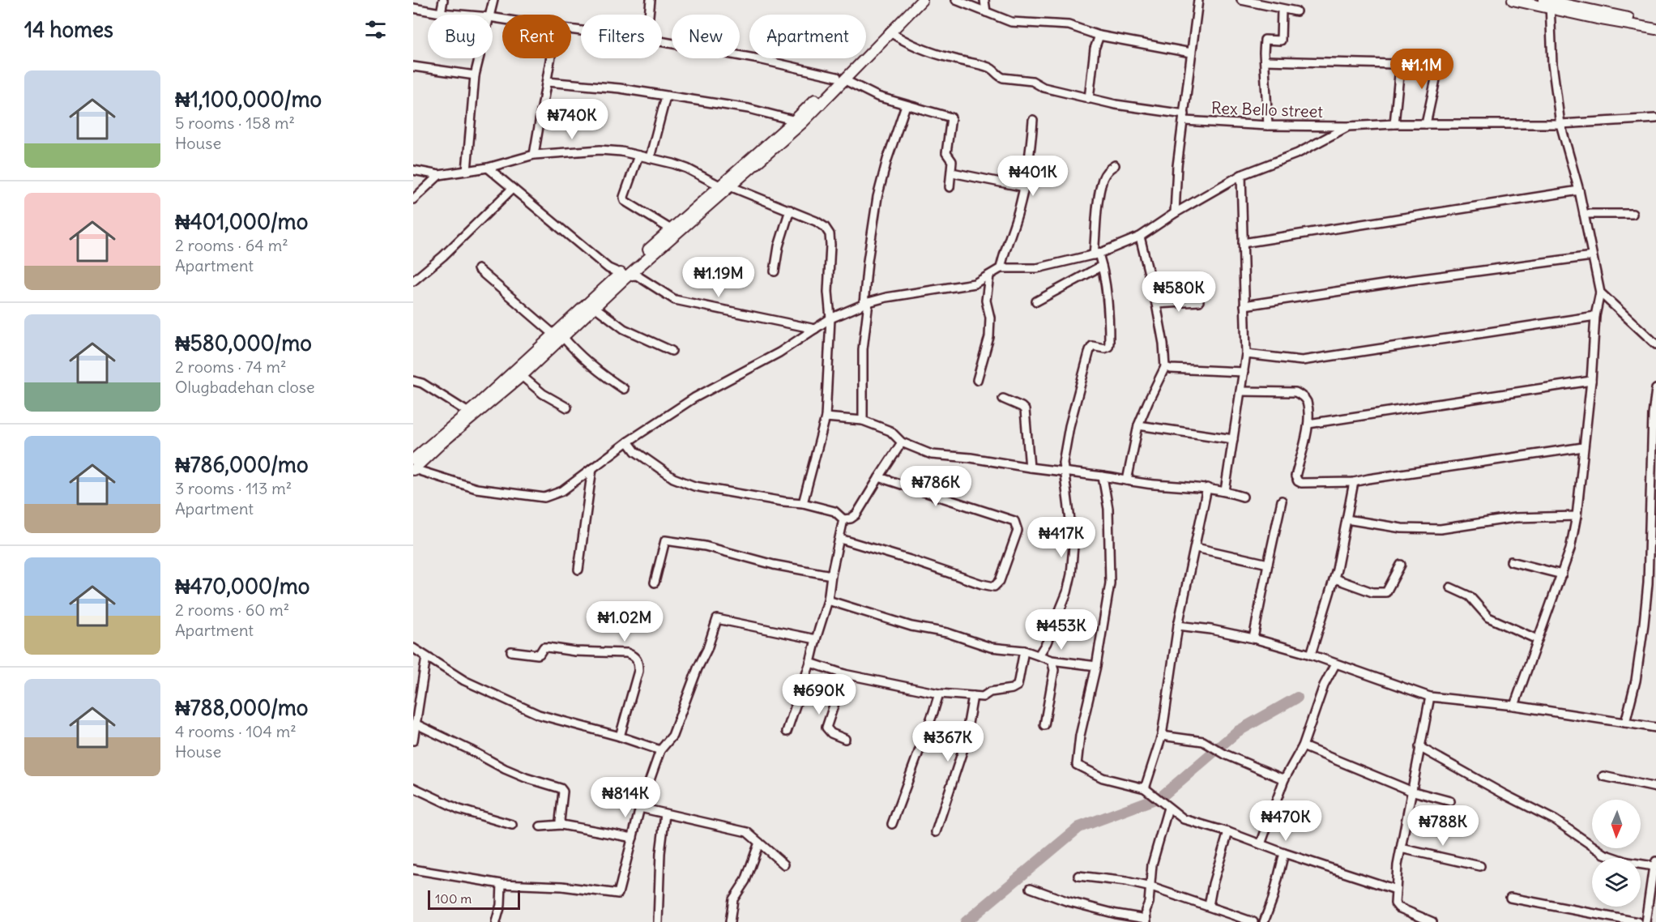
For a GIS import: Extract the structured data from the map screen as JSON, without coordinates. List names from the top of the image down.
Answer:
{
  "streets": {
    "street": ["Rex Bello street"]
  },
  "scale_bar": "100 m",
  "north": "bottom",
  "page": {
    "heading": "14 homes",
    "chip": [
      "Buy",
      "Rent",
      "Filters",
      "New",
      "Apartment"
    ],
    "price": [
      "₦1.1M",
      "₦740K",
      "₦401K",
      "₦1.19M",
      "₦580K",
      "₦786K",
      "₦417K",
      "₦1.02M",
      "₦453K",
      "₦690K",
      "₦367K",
      "₦814K",
      "₦470K",
      "₦788K"
    ],
    "list": [
      {
        "name": "₦1,100,000/mo",
        "note": "5 rooms · 158 m² · House"
      },
      {
        "name": "₦401,000/mo",
        "note": "2 rooms · 64 m² · Apartment"
      },
      {
        "name": "₦580,000/mo",
        "note": "2 rooms · 74 m² · Olugbadehan close"
      },
      {
        "name": "₦786,000/mo",
        "note": "3 rooms · 113 m² · Apartment"
      },
      {
        "name": "₦470,000/mo",
        "note": "2 rooms · 60 m² · Apartment"
      },
      {
        "name": "₦788,000/mo",
        "note": "4 rooms · 104 m² · House"
      }
    ],
    "scale": "100 m"
  }
}
